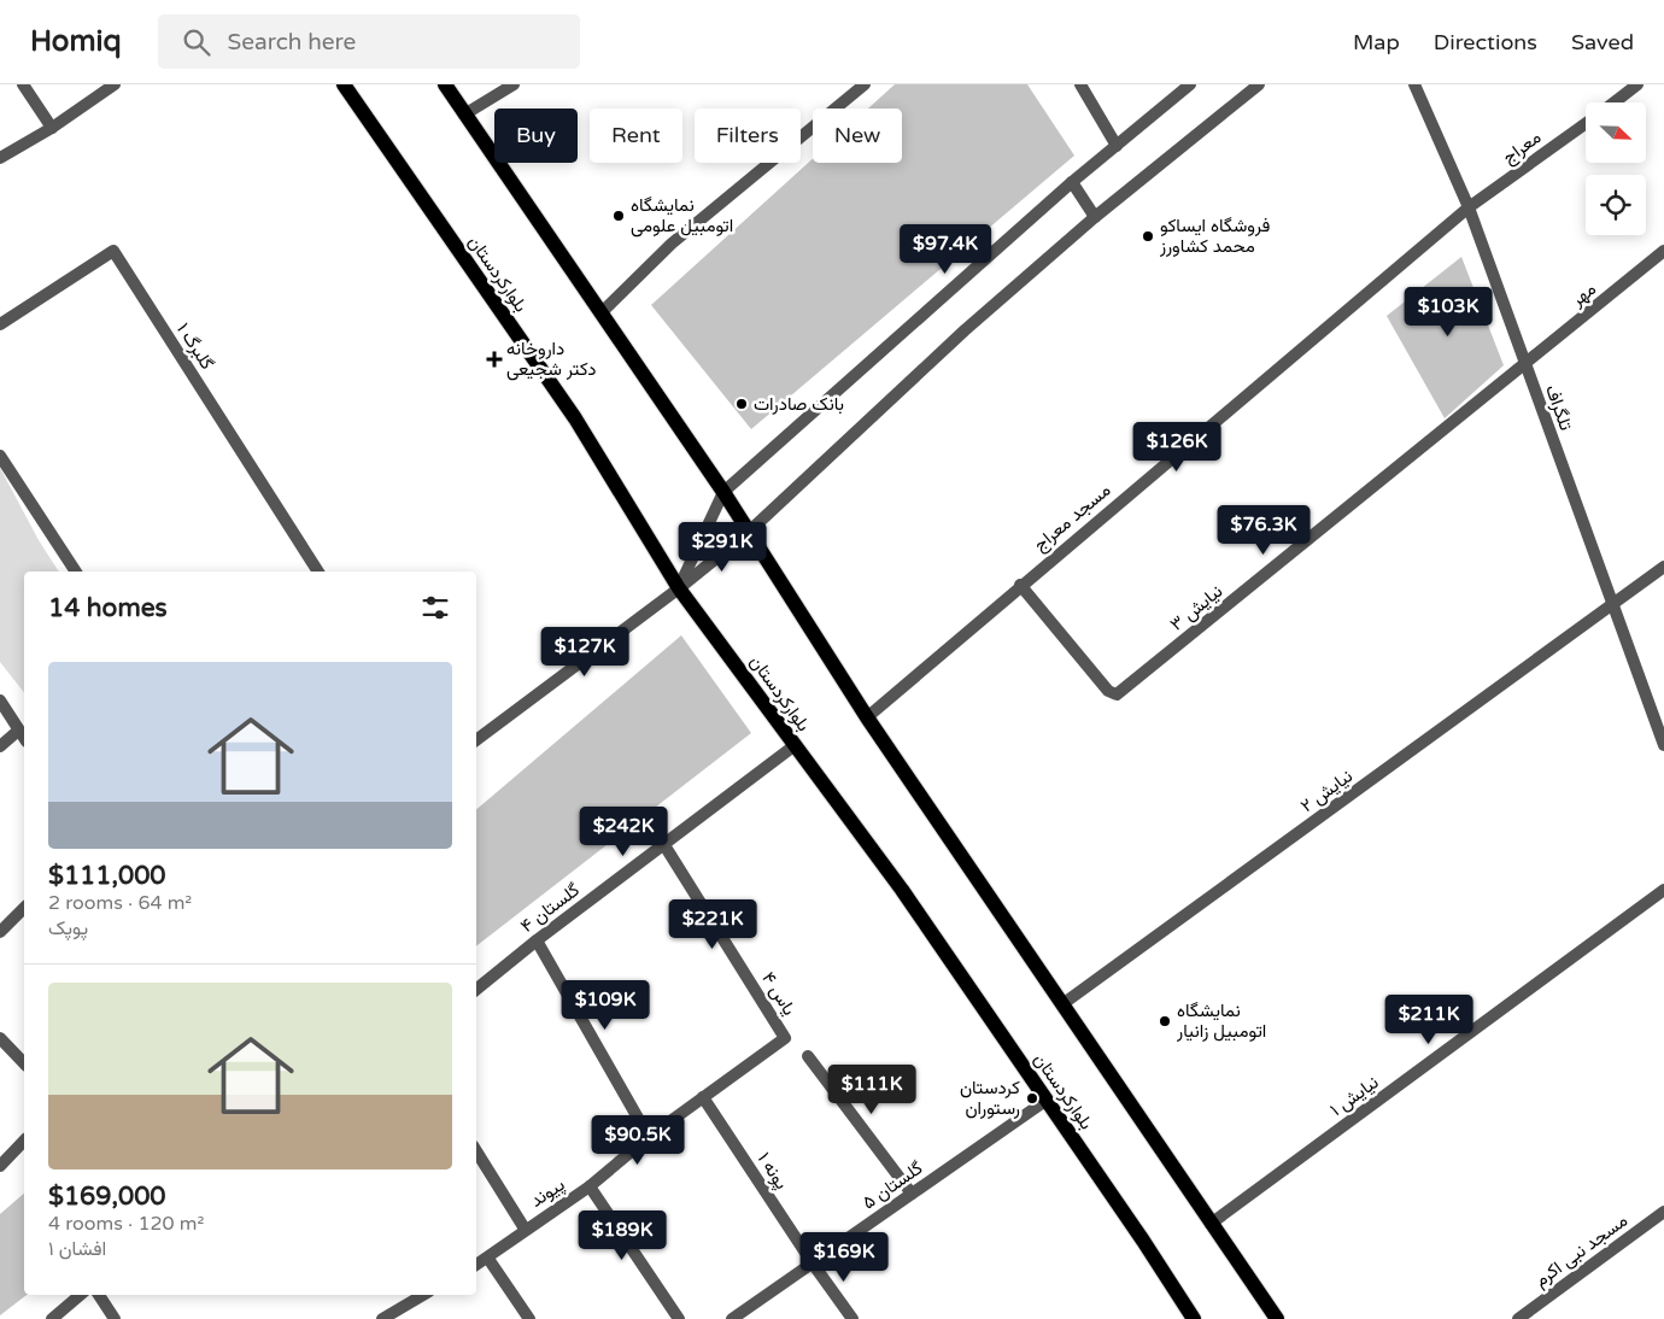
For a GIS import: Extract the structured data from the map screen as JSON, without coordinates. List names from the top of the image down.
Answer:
{
  "streets": {
    "main road": ["بلوارکردستان"],
    "street": [
      "معراج",
      "مهر",
      "گلبرگ ۱",
      "تلگراف",
      "مسجد معراج",
      "نیایش ۳",
      "نیایش ۲",
      "گلستان ۴",
      "یاس ۴",
      "نیایش ۱",
      "پونه ۱",
      "گلستان ۵",
      "پیوند",
      "مسجد نبی اکرم"
    ]
  },
  "crossings": [
    ["معراج", "تلگراف"],
    ["معراج", "مسجد معراج"],
    ["بلوارکردستان", "گلستان ۴"],
    ["بلوارکردستان", "گلستان ۵"],
    ["مهر", "تلگراف"],
    ["مهر", "نیایش ۳"],
    ["تلگراف", "مسجد معراج"],
    ["تلگراف", "نیایش ۳"],
    ["تلگراف", "نیایش ۲"],
    ["مسجد معراج", "نیایش ۳"],
    ["گلستان ۴", "یاس ۴"],
    ["یاس ۴", "پیوند"],
    ["پونه ۱", "گلستان ۵"],
    ["پونه ۱", "پیوند"]
  ],
  "places": {
    "other": [
      "نمایشگاه اتومبیل علومی",
      "فروشگاه ایساکو محمد کشاورز",
      "بانک صادرات",
      "نمایشگاه اتومبیل زانیار",
      "کردستان رستوران"
    ],
    "health": ["داروخانه دکتر شجیعی"]
  },
  "north": "bottom right",
  "page": {
    "header": "Homiq",
    "search": "Search here",
    "nav": ["Map", "Directions", "Saved"],
    "chip": [
      "Buy",
      "Rent",
      "Filters",
      "New"
    ],
    "price": [
      "$97.4K",
      "$103K",
      "$126K",
      "$76.3K",
      "$291K",
      "$127K",
      "$242K",
      "$221K",
      "$109K",
      "$211K",
      "$111K",
      "$90.5K",
      "$189K",
      "$169K"
    ],
    "heading": "14 homes",
    "list": [
      {
        "name": "$111,000",
        "note": "2 rooms · 64 m² · پوپک"
      },
      {
        "name": "$169,000",
        "note": "4 rooms · 120 m² · افشان ۱"
      }
    ]
  }
}
